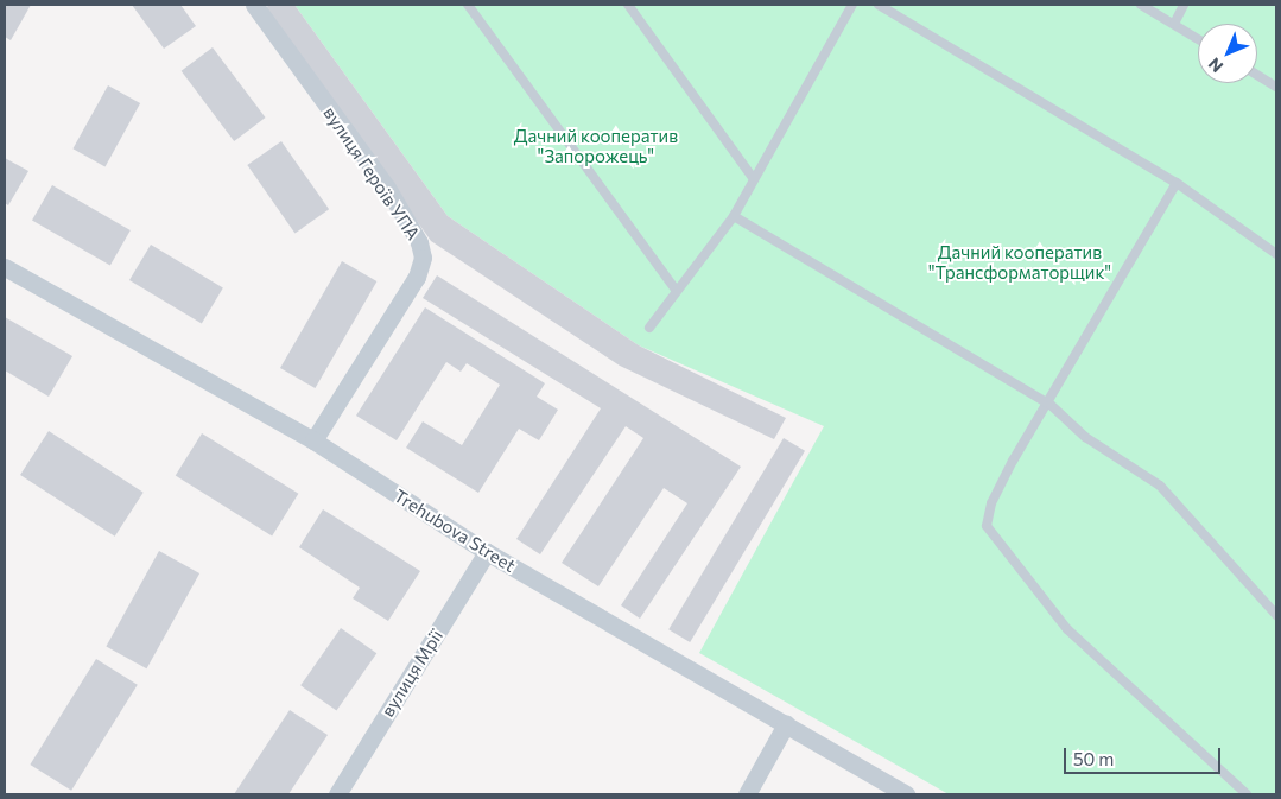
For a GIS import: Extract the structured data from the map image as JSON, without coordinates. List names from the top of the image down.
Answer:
{
  "streets": {
    "street": ["вулиця Героїв УПА", "Trehubova Street", "вулиця Мрії"]
  },
  "crossings": [
    ["вулиця Героїв УПА", "Trehubova Street"],
    ["Trehubova Street", "вулиця Мрії"]
  ],
  "parks": ["Дачний кооператив \"Запорожець\"", "Дачний кооператив \"Трансформаторщик\""],
  "scale_bar": "50 m",
  "north": "bottom left"
}
